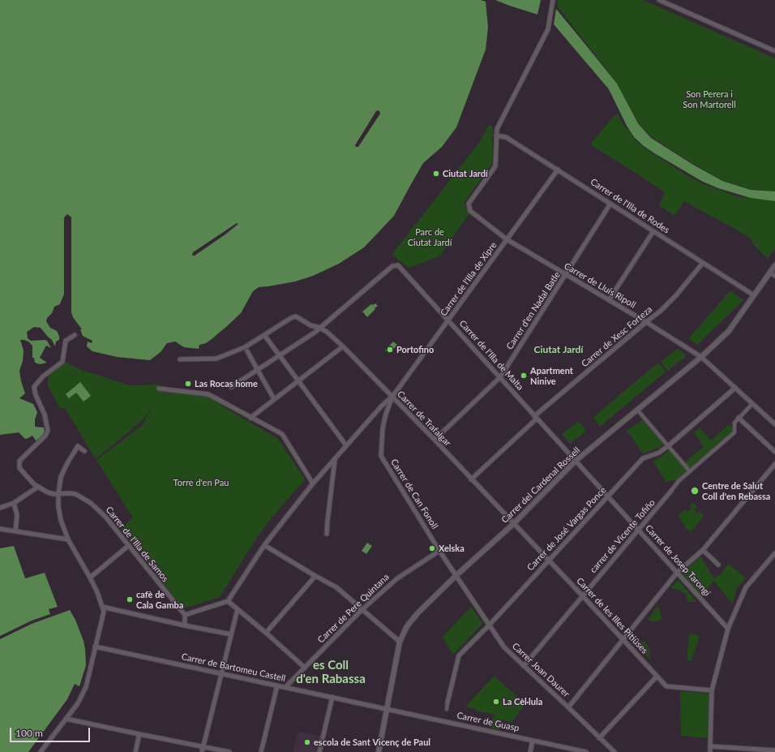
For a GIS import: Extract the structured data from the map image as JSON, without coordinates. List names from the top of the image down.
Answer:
{
  "streets": {
    "street": [
      "Carrer de l'Illa de Rodes",
      "Carrer de l'Illa de Xipre",
      "Carrer de Lluís Ripoll",
      "Carrer d'en Nadal Batle",
      "Carrer de Xesc Forteza",
      "Carrer de l'Illa de Malta",
      "Carrer de Trafalgar",
      "Carrer del Cardenal Rossell",
      "Carrer de Can Fonoll",
      "Carrer de José Vargas Ponce",
      "carrer de Vicente Tofiño",
      "Carrer de l'Illa de Samos",
      "Carrer de Josep Tarongí",
      "Carrer de Pere Quintana",
      "Carrer de les Illes Pitiüses",
      "Carrer de Bartomeu Castell",
      "Carrer Joan Daurer",
      "Carrer de Guasp"
    ]
  },
  "crossings": [
    ["Carrer de l'Illa de Rodes", "Carrer de l'Illa de Xipre"],
    ["Carrer de l'Illa de Rodes", "Carrer de Lluís Ripoll"],
    ["Carrer de l'Illa de Rodes", "Carrer d'en Nadal Batle"],
    ["Carrer de l'Illa de Rodes", "Carrer de Xesc Forteza"],
    ["Carrer de l'Illa de Rodes", "Carrer del Cardenal Rossell"],
    ["Carrer de l'Illa de Xipre", "Carrer de Lluís Ripoll"],
    ["Carrer de l'Illa de Xipre", "Carrer de l'Illa de Malta"],
    ["Carrer de l'Illa de Xipre", "Carrer de Trafalgar"],
    ["Carrer de l'Illa de Xipre", "Carrer de Can Fonoll"],
    ["Carrer de Lluís Ripoll", "Carrer d'en Nadal Batle"],
    ["Carrer de Lluís Ripoll", "Carrer de Xesc Forteza"],
    ["Carrer de Lluís Ripoll", "Carrer del Cardenal Rossell"],
    ["Carrer de Lluís Ripoll", "Carrer de José Vargas Ponce"],
    ["Carrer d'en Nadal Batle", "Carrer de l'Illa de Malta"],
    ["Carrer d'en Nadal Batle", "Carrer de Trafalgar"],
    ["Carrer de Xesc Forteza", "Carrer de l'Illa de Malta"],
    ["Carrer de Xesc Forteza", "Carrer de Trafalgar"],
    ["Carrer de l'Illa de Malta", "Carrer de Trafalgar"],
    ["Carrer de l'Illa de Malta", "Carrer del Cardenal Rossell"],
    ["Carrer de l'Illa de Malta", "Carrer de Josep Tarongí"],
    ["Carrer de Trafalgar", "Carrer del Cardenal Rossell"],
    ["Carrer de Trafalgar", "Carrer de Can Fonoll"],
    ["Carrer de Trafalgar", "Carrer de les Illes Pitiüses"],
    ["Carrer del Cardenal Rossell", "Carrer de Can Fonoll"],
    ["Carrer del Cardenal Rossell", "Carrer de Josep Tarongí"],
    ["Carrer del Cardenal Rossell", "Carrer de les Illes Pitiüses"],
    ["Carrer del Cardenal Rossell", "Carrer de Bartomeu Castell"],
    ["Carrer del Cardenal Rossell", "Carrer Joan Daurer"],
    ["Carrer del Cardenal Rossell", "Carrer de Guasp"],
    ["Carrer de Can Fonoll", "Carrer de Pere Quintana"],
    ["Carrer de Can Fonoll", "Carrer Joan Daurer"],
    ["Carrer de José Vargas Ponce", "Carrer de Josep Tarongí"],
    ["Carrer de José Vargas Ponce", "Carrer de les Illes Pitiüses"],
    ["Carrer de José Vargas Ponce", "Carrer Joan Daurer"],
    ["carrer de Vicente Tofiño", "Carrer de Josep Tarongí"],
    ["carrer de Vicente Tofiño", "Carrer de les Illes Pitiüses"],
    ["carrer de Vicente Tofiño", "Carrer Joan Daurer"],
    ["Carrer de Pere Quintana", "Carrer de Bartomeu Castell"],
    ["Carrer de Bartomeu Castell", "Carrer de Guasp"]
  ],
  "districts": ["Ciutat Jardí", "es Coll d'en Rabassa"],
  "parks": ["Son Perera i Son Martorell", "Parc de Ciutat Jardí", "Torre d'en Pau"],
  "places": [
    "Ciutat Jardí",
    "Portofino",
    "Apartment Ninive",
    "Las Rocas home",
    "Centre de Salut Coll d'en Rebassa",
    "Xelska",
    "cafè de Cala Gamba",
    "La Cèl·lula",
    "escola de Sant Vicenç de Paul"
  ],
  "scale_bar": "100 m"
}
